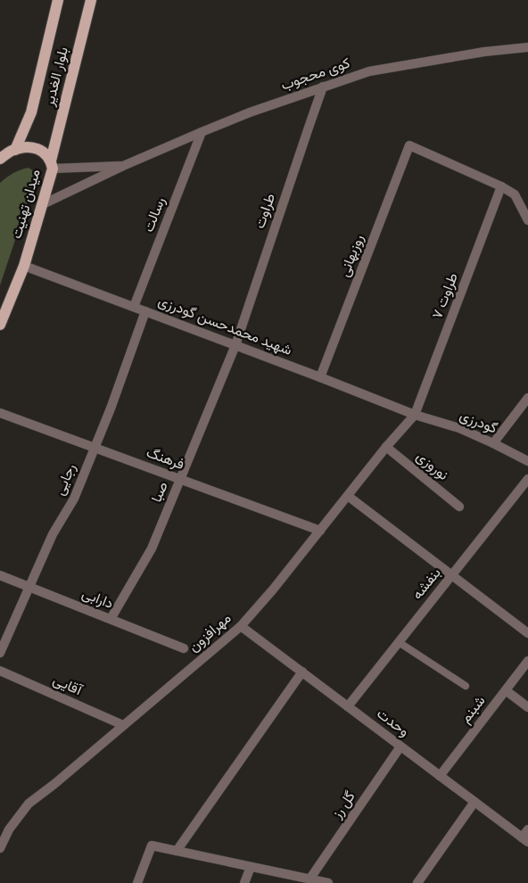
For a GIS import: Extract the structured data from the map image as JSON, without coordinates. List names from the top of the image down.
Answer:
{
  "streets": {
    "main road": ["بلوار الغدیر", "میدان تهنیت"],
    "street": [
      "کوی محجوب",
      "طراوت",
      "رسالت",
      "روزبهانی",
      "طراوت ۷",
      "شهید محمدحسن گودرزی",
      "گودرزی",
      "فرهنگ",
      "نوروزی",
      "رجایی",
      "صبا",
      "بنفشه",
      "دارابی",
      "مهرافزون",
      "آقایی",
      "شبنم",
      "وحدت",
      "گل رز"
    ]
  },
  "crossings": [
    ["کوی محجوب", "میدان تهنیت"],
    ["کوی محجوب", "طراوت"],
    ["کوی محجوب", "رسالت"],
    ["بلوار الغدیر", "میدان تهنیت"],
    ["میدان تهنیت", "شهید محمدحسن گودرزی"],
    ["طراوت", "شهید محمدحسن گودرزی"],
    ["طراوت", "صبا"],
    ["رسالت", "شهید محمدحسن گودرزی"],
    ["روزبهانی", "طراوت ۷"],
    ["روزبهانی", "شهید محمدحسن گودرزی"],
    ["طراوت ۷", "شهید محمدحسن گودرزی"],
    ["طراوت ۷", "گودرزی"],
    ["طراوت ۷", "مهرافزون"],
    ["شهید محمدحسن گودرزی", "گودرزی"],
    ["شهید محمدحسن گودرزی", "رجایی"],
    ["شهید محمدحسن گودرزی", "صبا"],
    ["شهید محمدحسن گودرزی", "مهرافزون"],
    ["گودرزی", "مهرافزون"],
    ["فرهنگ", "رجایی"],
    ["فرهنگ", "صبا"],
    ["فرهنگ", "مهرافزون"],
    ["نوروزی", "مهرافزون"],
    ["رجایی", "دارابی"],
    ["صبا", "دارابی"],
    ["بنفشه", "وحدت"],
    ["مهرافزون", "آقایی"],
    ["مهرافزون", "وحدت"],
    ["شبنم", "وحدت"],
    ["وحدت", "گل رز"]
  ]
}
